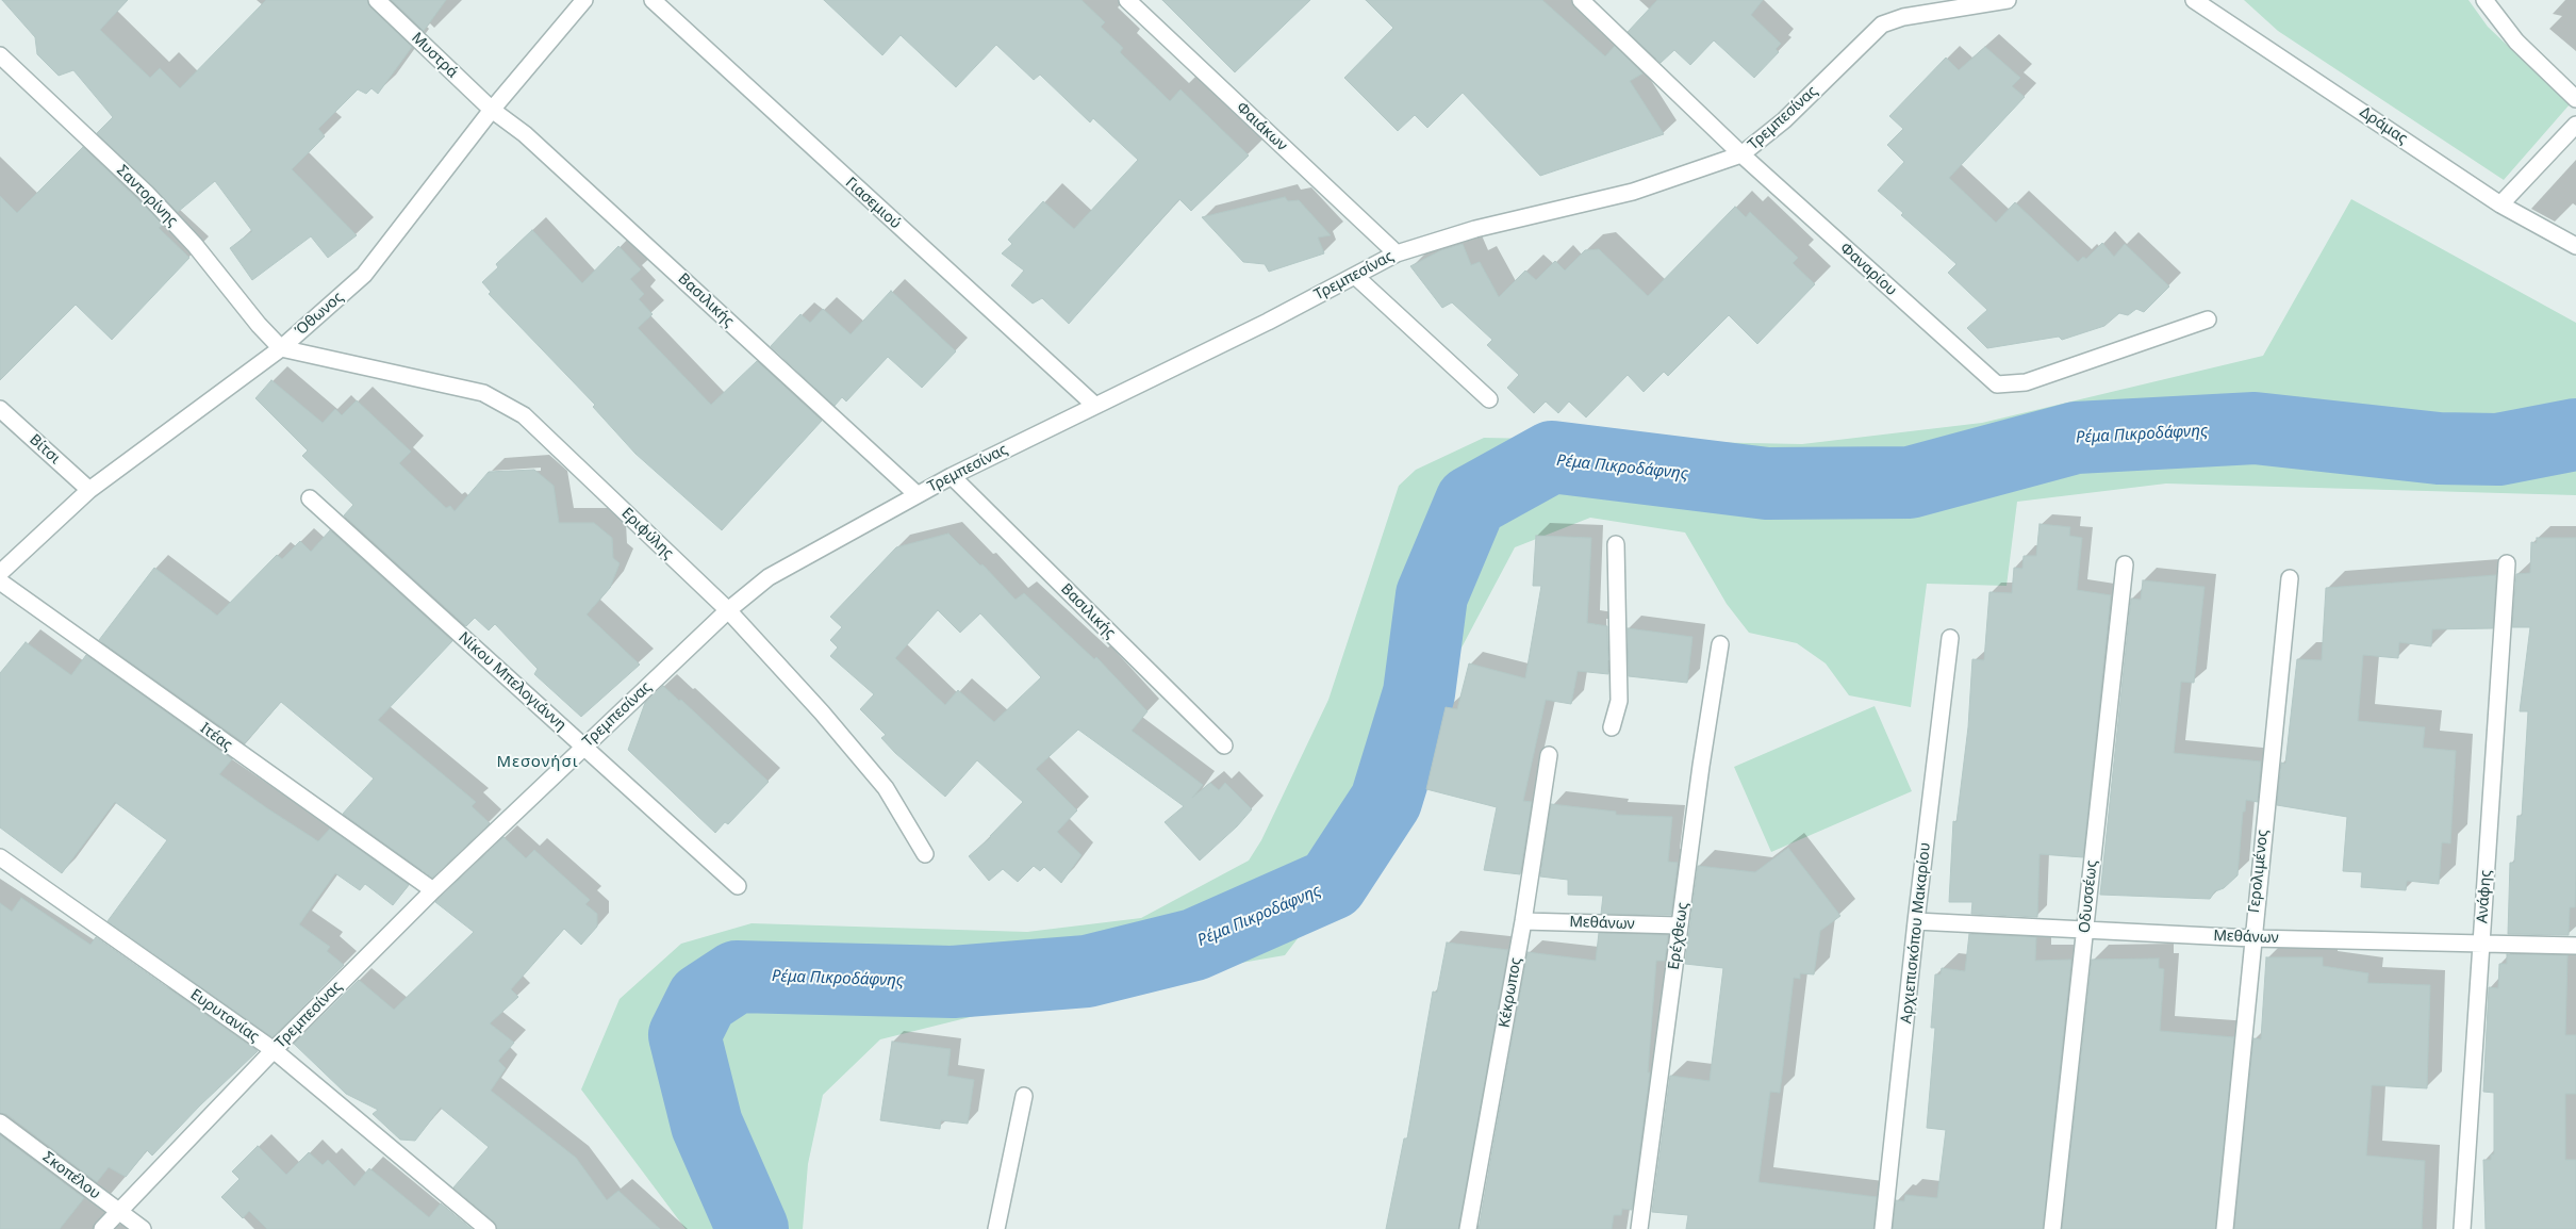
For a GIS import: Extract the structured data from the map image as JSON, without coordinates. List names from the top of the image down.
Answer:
{
  "streets": {
    "street": [
      "Μυστρά",
      "Τρεμπεσίνας",
      "Δράμας",
      "Φαιάκων",
      "Σαντορίνης",
      "Γιασεμιού",
      "Φαναρίου",
      "Βασιλικής",
      "Όθωνος",
      "Βίτσι",
      "Εριφύλης",
      "Νίκου Μπελογιάννη",
      "Ιτέας",
      "Γερολιμένος",
      "Οδυσσέως",
      "Ανάφης",
      "Μεθάνων",
      "Αρχιεπισκόπου Μακαρίου",
      "Ερέχθεως",
      "Κέκρωπος",
      "Ευρυτανίας",
      "Σκοπέλου"
    ]
  },
  "crossings": [
    ["Μυστρά", "Βασιλικής"],
    ["Μυστρά", "Όθωνος"],
    ["Τρεμπεσίνας", "Φαιάκων"],
    ["Τρεμπεσίνας", "Γιασεμιού"],
    ["Τρεμπεσίνας", "Φαναρίου"],
    ["Τρεμπεσίνας", "Βασιλικής"],
    ["Τρεμπεσίνας", "Εριφύλης"],
    ["Τρεμπεσίνας", "Νίκου Μπελογιάννη"],
    ["Τρεμπεσίνας", "Ιτέας"],
    ["Τρεμπεσίνας", "Ευρυτανίας"],
    ["Τρεμπεσίνας", "Σκοπέλου"],
    ["Σαντορίνης", "Όθωνος"],
    ["Σαντορίνης", "Εριφύλης"],
    ["Βασιλικής", "Όθωνος"],
    ["Όθωνος", "Βίτσι"],
    ["Όθωνος", "Εριφύλης"],
    ["Γερολιμένος", "Μεθάνων"],
    ["Οδυσσέως", "Μεθάνων"],
    ["Ανάφης", "Μεθάνων"],
    ["Μεθάνων", "Αρχιεπισκόπου Μακαρίου"],
    ["Μεθάνων", "Ερέχθεως"],
    ["Μεθάνων", "Κέκρωπος"]
  ],
  "districts": ["Μεσονήσι"],
  "water": ["Ρέμα Πικροδάφνης"]
}
